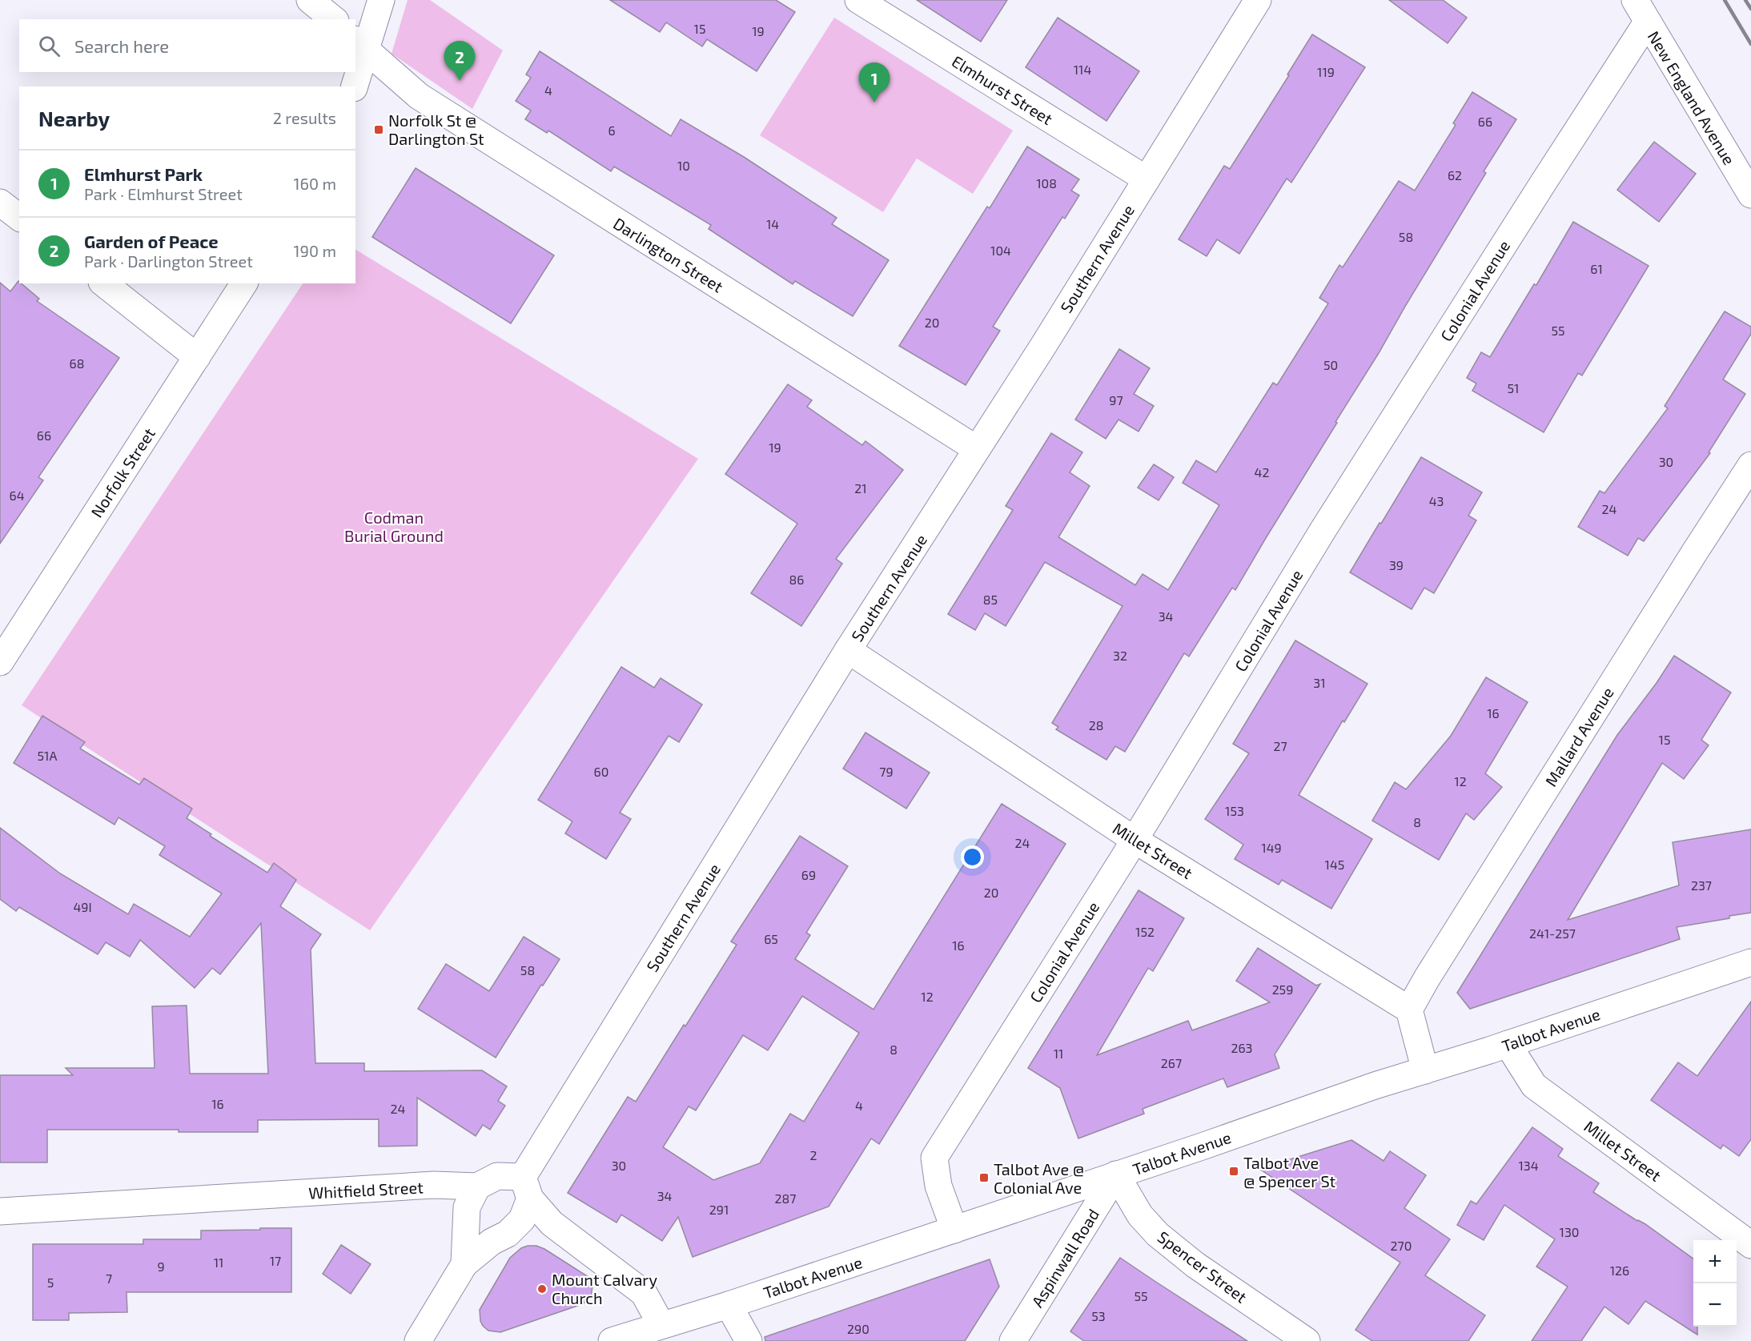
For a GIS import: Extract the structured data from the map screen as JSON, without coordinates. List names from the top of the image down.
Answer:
{
  "streets": {
    "street": [
      "Elmhurst Street",
      "New England Avenue",
      "Darlington Street",
      "Southern Avenue",
      "Colonial Avenue",
      "Norfolk Street",
      "Mallard Avenue",
      "Millet Street",
      "Talbot Avenue",
      "Whitfield Street",
      "Aspinwall Road",
      "Spencer Street"
    ]
  },
  "crossings": [
    ["Elmhurst Street", "Southern Avenue"],
    ["New England Avenue", "Colonial Avenue"],
    ["Darlington Street", "Southern Avenue"],
    ["Southern Avenue", "Millet Street"],
    ["Southern Avenue", "Whitfield Street"],
    ["Colonial Avenue", "Millet Street"],
    ["Colonial Avenue", "Talbot Avenue"],
    ["Mallard Avenue", "Millet Street"],
    ["Millet Street", "Talbot Avenue"],
    ["Talbot Avenue", "Aspinwall Road"],
    ["Talbot Avenue", "Spencer Street"],
    ["Aspinwall Road", "Spencer Street"]
  ],
  "parks": ["Codman Burial Ground"],
  "places": {
    "transit": ["Norfolk St @ Darlington St", "Talbot Ave @ Spencer St", "Talbot Ave @ Colonial Ave"],
    "other": ["Mount Calvary Church"]
  },
  "house_numbers": [
    "15",
    "19",
    "114",
    "119",
    "4",
    "66",
    "6",
    "10",
    "62",
    "108",
    "14",
    "58",
    "104",
    "61",
    "20",
    "55",
    "68",
    "50",
    "51",
    "97",
    "66",
    "19",
    "30",
    "42",
    "21",
    "64",
    "43",
    "24",
    "39",
    "86",
    "85",
    "34",
    "32",
    "31",
    "16",
    "28",
    "15",
    "27",
    "51A",
    "60",
    "79",
    "12",
    "153",
    "8",
    "24",
    "149",
    "145",
    "69",
    "237",
    "20",
    "49I",
    "152",
    "241-257",
    "65",
    "16",
    "58",
    "259",
    "12",
    "263",
    "8",
    "11",
    "267",
    "16",
    "4",
    "24",
    "2",
    "30",
    "134",
    "34",
    "287",
    "291",
    "130",
    "270",
    "17",
    "11",
    "9",
    "126",
    "7",
    "5",
    "55",
    "53",
    "290"
  ],
  "page": {
    "search": "Search here",
    "pins": ["2", "1"],
    "heading": ["Nearby", "2 results"],
    "list": [
      {
        "mark": "1",
        "name": "Elmhurst Park",
        "note": "Park · Elmhurst Street",
        "value": "160 m"
      },
      {
        "mark": "2",
        "name": "Garden of Peace",
        "note": "Park · Darlington Street",
        "value": "190 m"
      }
    ],
    "map_buttons": ["+", "−"]
  }
}
